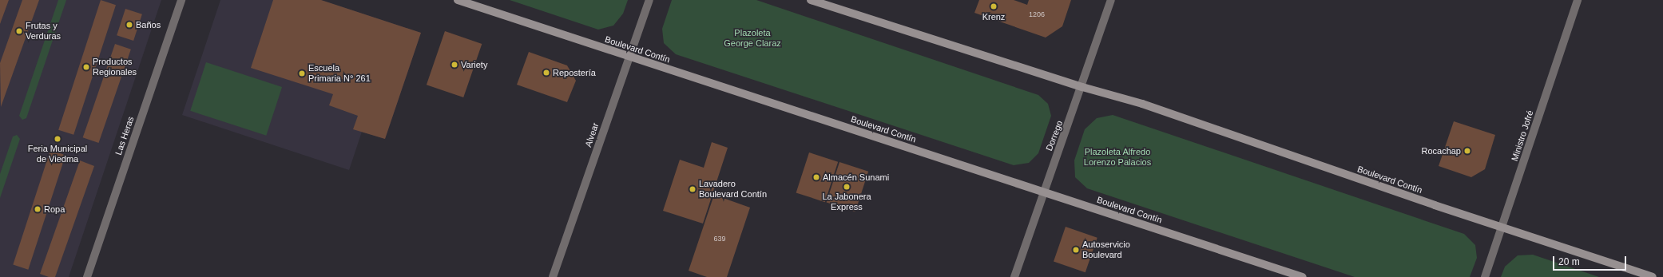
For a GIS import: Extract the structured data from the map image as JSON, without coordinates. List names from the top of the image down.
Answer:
{
  "streets": {
    "main road": ["Boulevard Contín"],
    "street": [
      "Alvear",
      "Las Heras",
      "Dorrego",
      "Ministro Jofré"
    ]
  },
  "crossings": [
    ["Boulevard Contín", "Alvear"],
    ["Boulevard Contín", "Dorrego"],
    ["Boulevard Contín", "Ministro Jofré"]
  ],
  "parks": ["Plazoleta George Claraz", "Plazoleta Alfredo Lorenzo Palacios"],
  "places": [
    "Krenz",
    "Baños",
    "Frutas y Verduras",
    "Variety",
    "Productos Regionales",
    "Repostería",
    "Escuela Primaria N° 261",
    "Feria Municipal de Viedma",
    "Rocachap",
    "Almacén Sunami",
    "La Jabonera Express",
    "Lavadero Boulevard Contín",
    "Ropa",
    "Autoservicio Boulevard"
  ],
  "house_numbers": ["1206", "639"],
  "scale_bar": "20 m"
}
